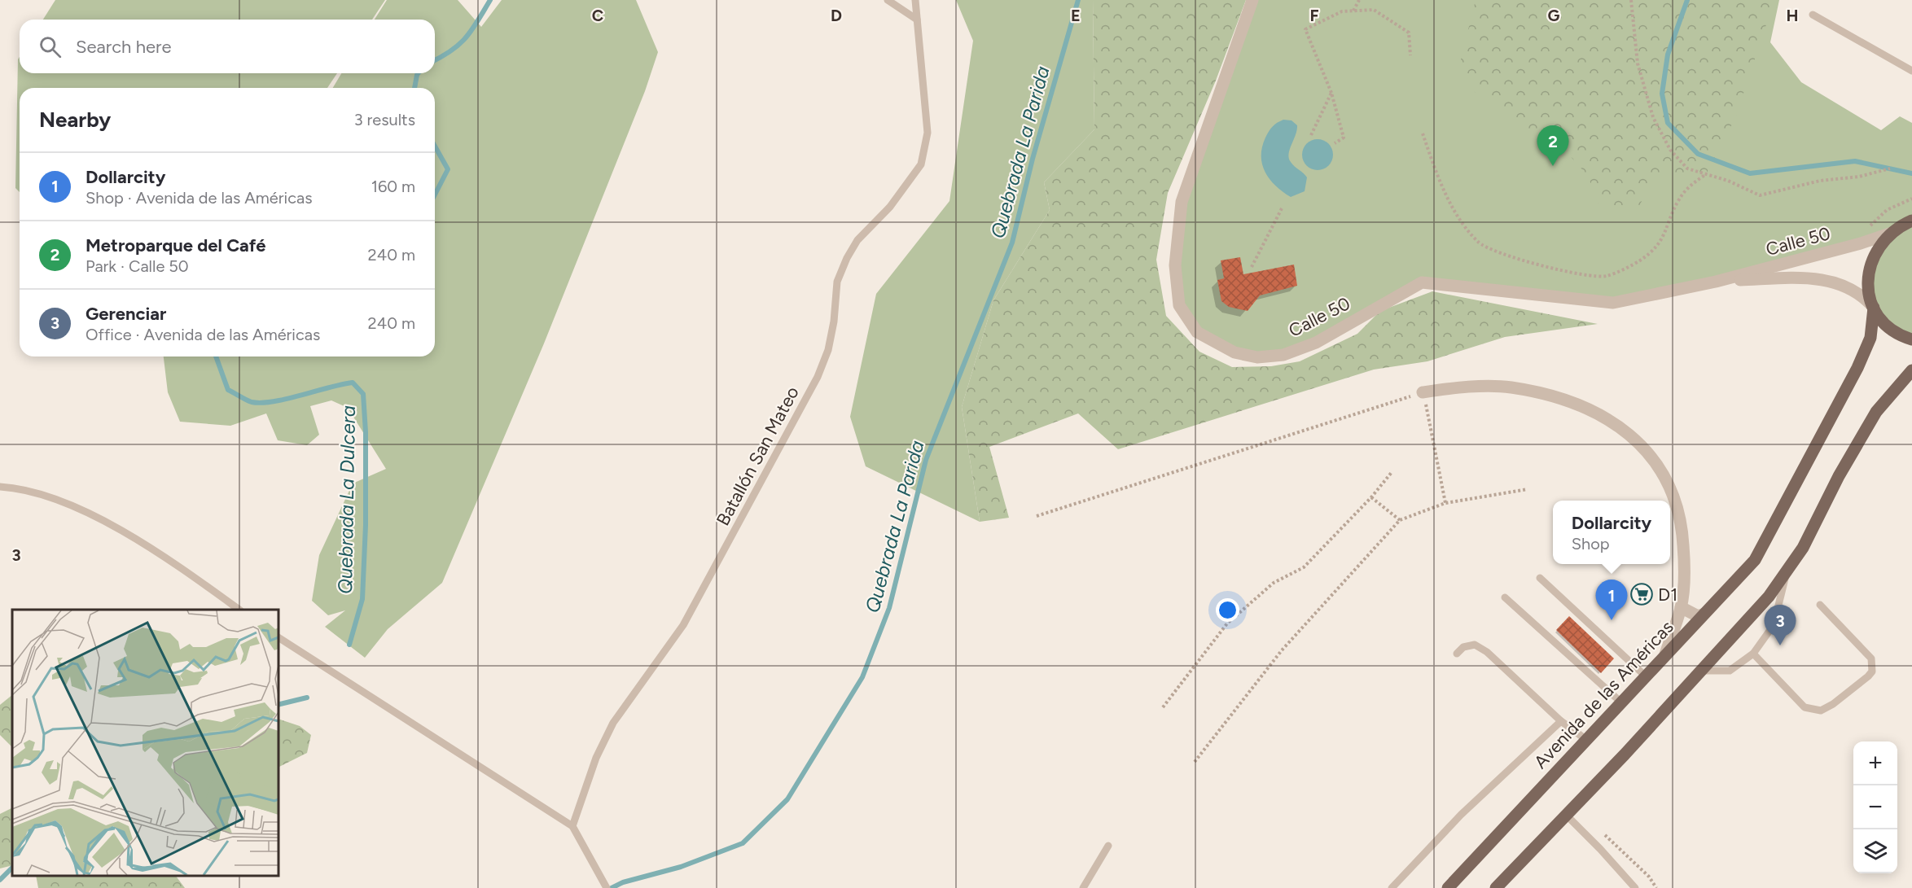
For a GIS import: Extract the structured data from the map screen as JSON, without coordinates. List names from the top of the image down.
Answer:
{
  "streets": {
    "main road": ["Avenida de las Américas"],
    "street": ["Calle 50"],
    "lane": ["Batallón San Mateo"]
  },
  "crossings": [
    ["Calle 50", "Avenida de las Américas"]
  ],
  "water": ["Quebrada La Parida", "Quebrada La Dulcera"],
  "places": {
    "supermarket": ["D1"]
  },
  "page": {
    "search": "Search here",
    "heading": ["Nearby", "3 results"],
    "pins": ["2", "1", "3"],
    "list": [
      {
        "mark": "1",
        "name": "Dollarcity",
        "note": "Shop · Avenida de las Américas",
        "value": "160 m"
      },
      {
        "mark": "2",
        "name": "Metroparque del Café",
        "note": "Park · Calle 50",
        "value": "240 m"
      },
      {
        "mark": "3",
        "name": "Gerenciar",
        "note": "Office · Avenida de las Américas",
        "value": "240 m"
      }
    ],
    "popup": ["Dollarcity", "Shop"],
    "map_buttons": ["+", "−"]
  },
  "grid": {
    "columns": [
      "C",
      "D",
      "E",
      "F",
      "G",
      "H"
    ],
    "rows": ["3"]
  }
}
